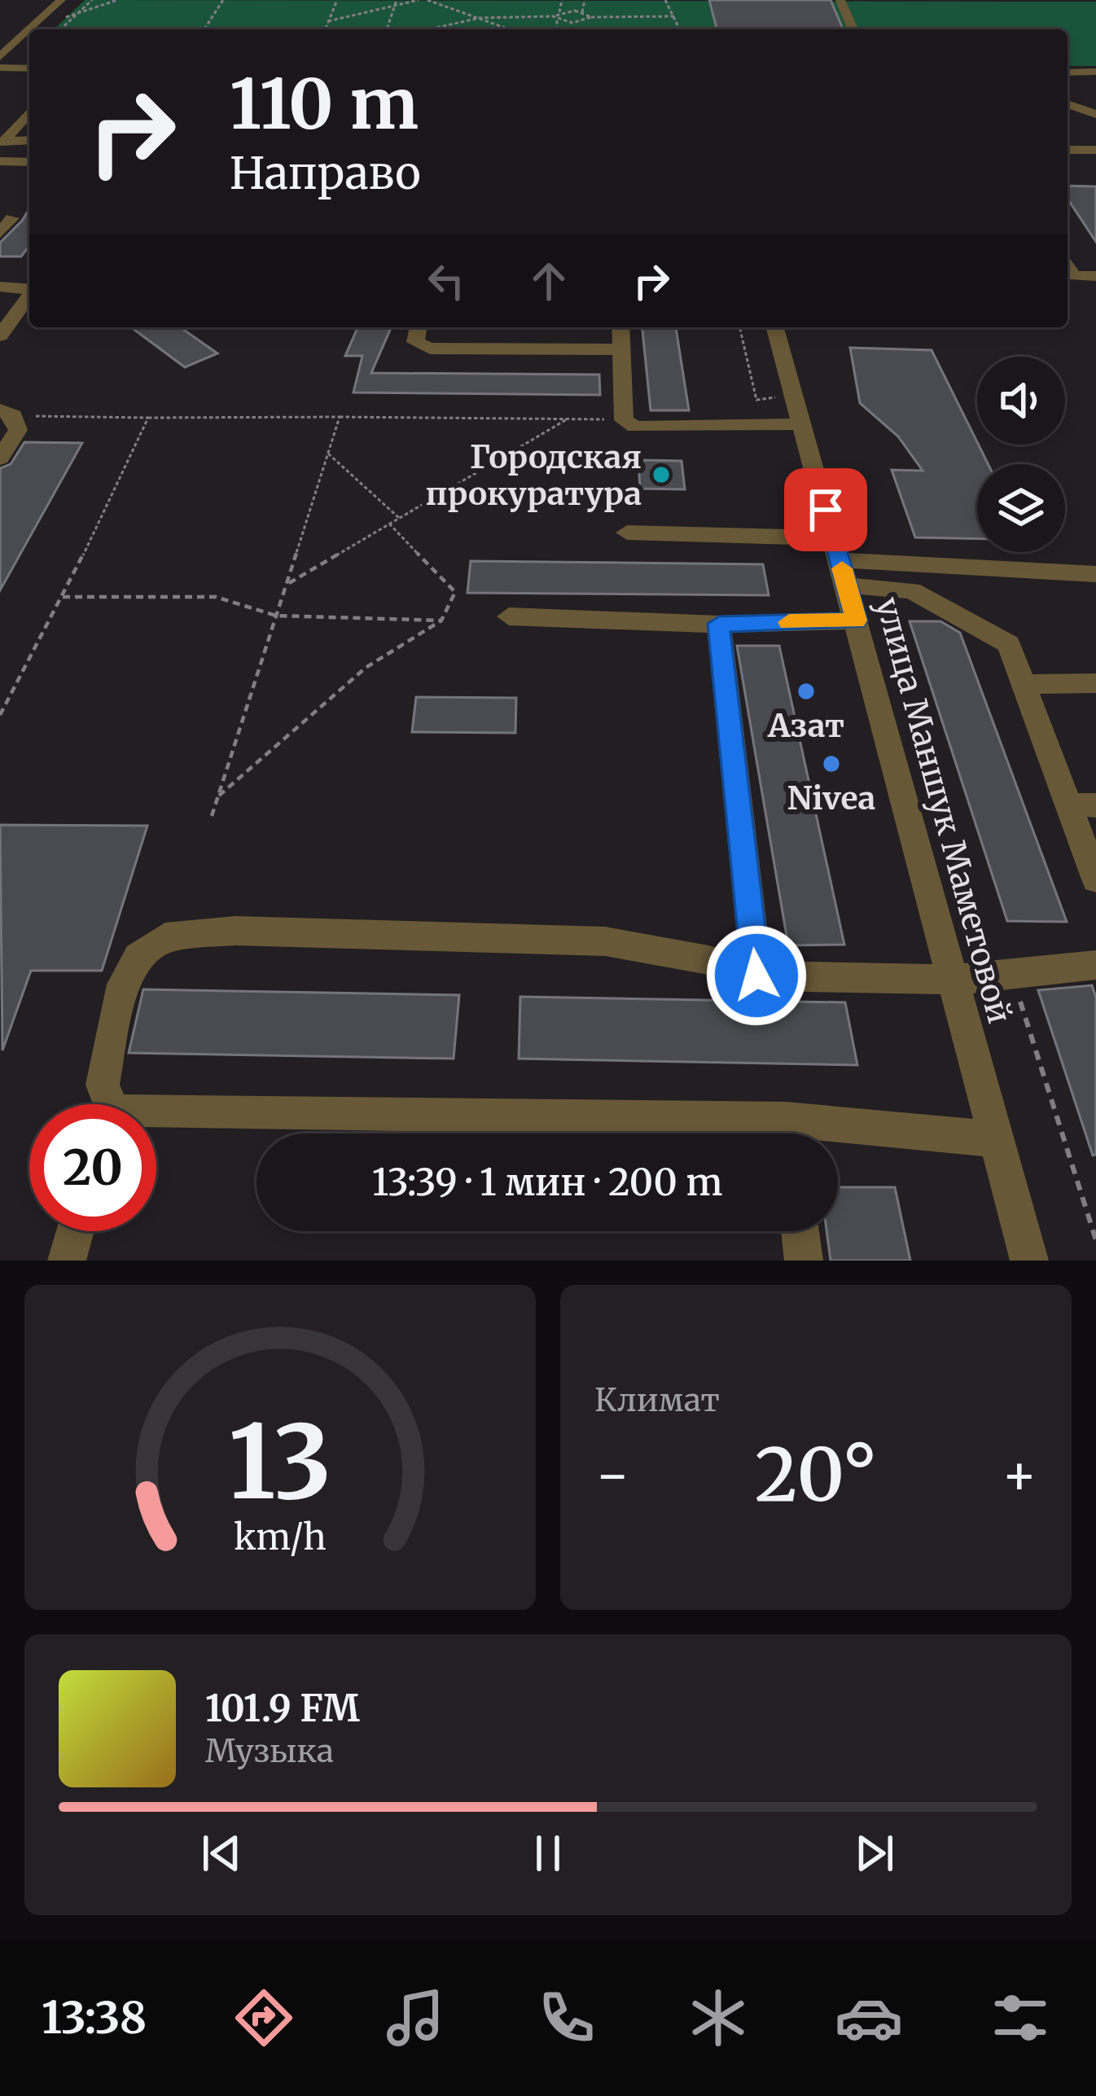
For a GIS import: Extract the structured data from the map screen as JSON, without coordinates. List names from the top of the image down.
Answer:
{
  "streets": {
    "street": ["улица Маншук Маметовой"]
  },
  "places": ["Городская прокуратура", "Азат", "Nivea"],
  "page": {
    "turn": ["110 m", "Направо"],
    "limit": "20",
    "trip": "13:39 · 1 мин · 200 m",
    "tile": "Климат",
    "heat": ["−", "20°", "+"],
    "song": ["101.9 FM", "Музыка"],
    "tabs": "13:38",
    "gauge": ["13", "km/h"]
  }
}
